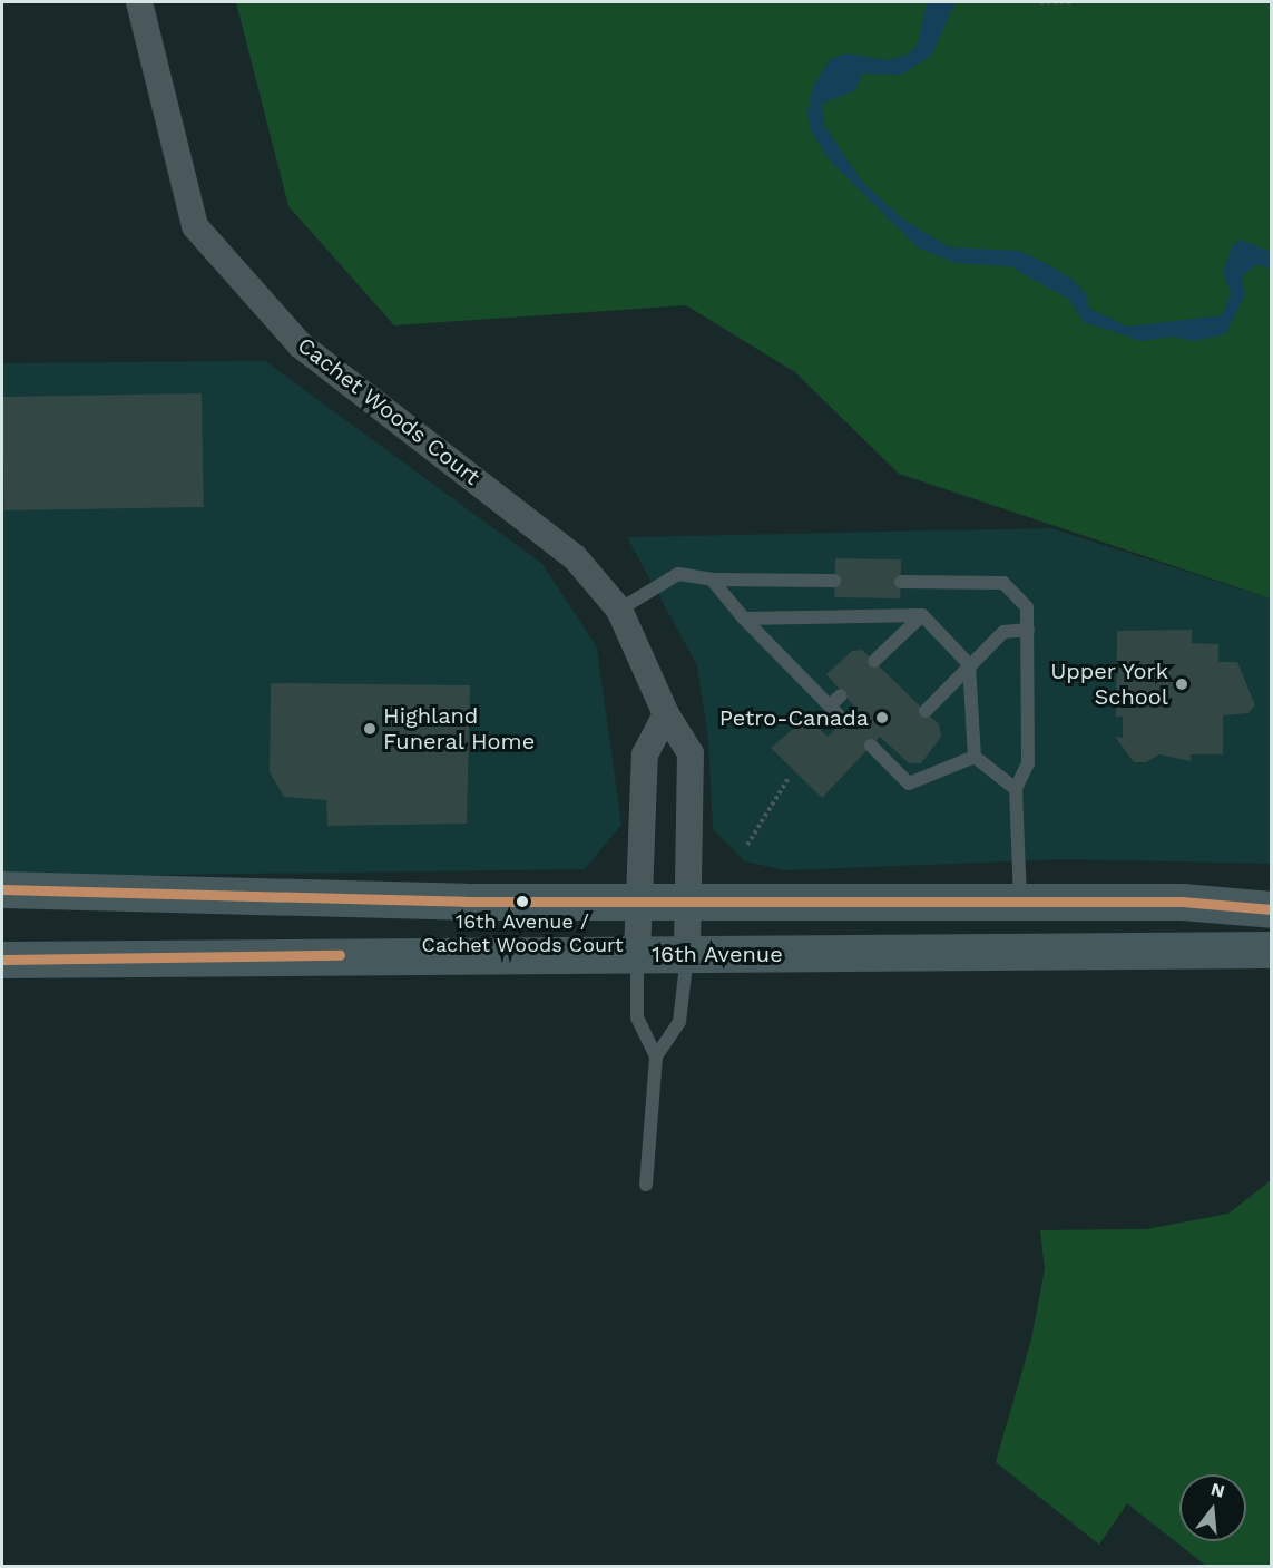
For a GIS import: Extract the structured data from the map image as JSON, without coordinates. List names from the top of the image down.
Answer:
{
  "streets": {
    "main road": ["16th Avenue"],
    "street": ["Cachet Woods Court"]
  },
  "crossings": [
    ["Cachet Woods Court", "16th Avenue"]
  ],
  "places": [
    "Upper York School",
    "Petro-Canada",
    "Highland Funeral Home",
    "16th Avenue / Cachet Woods Court"
  ],
  "north": "top"
}
